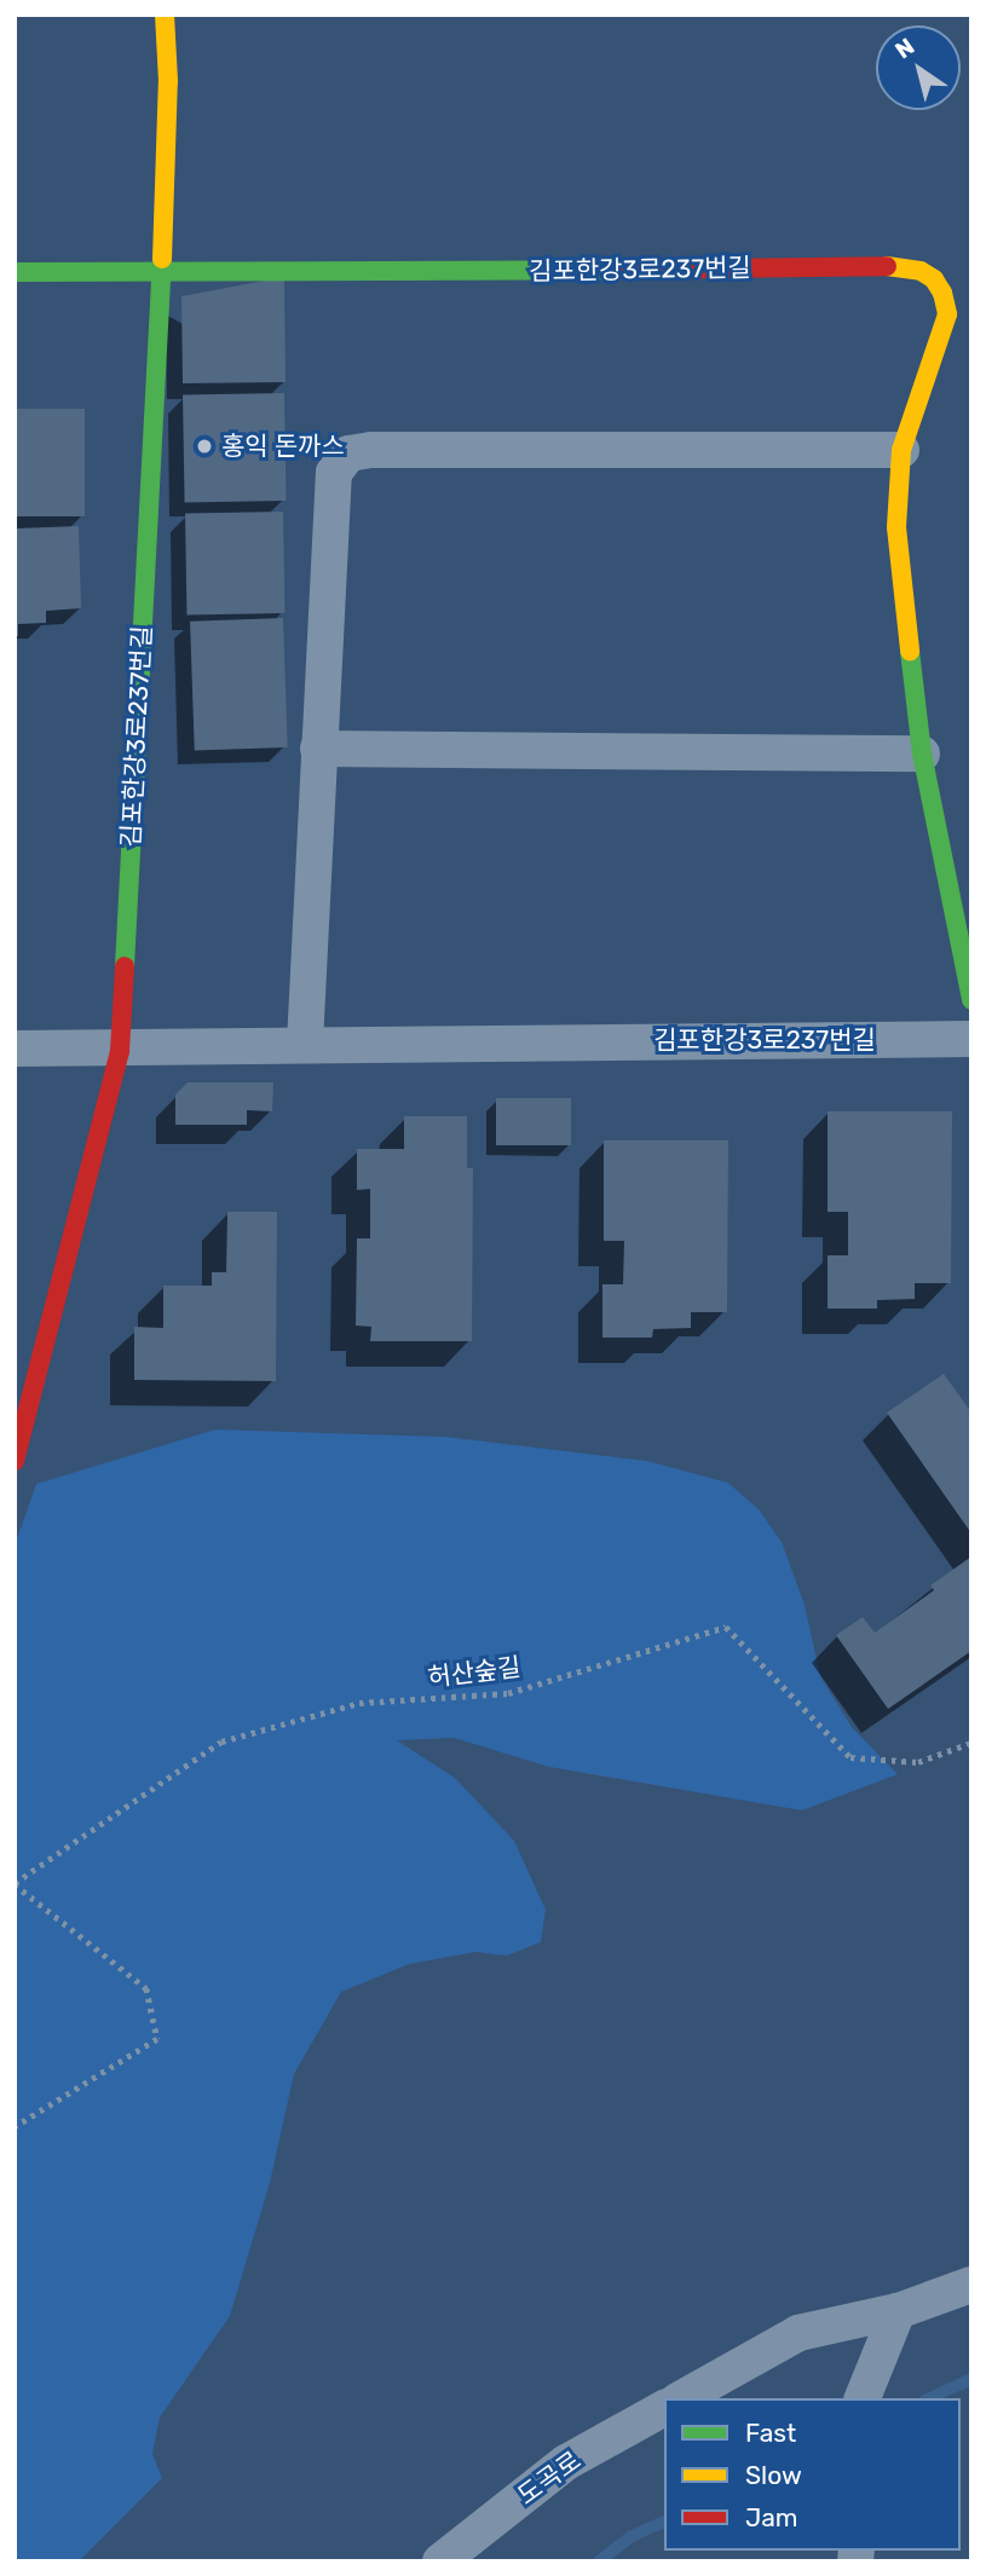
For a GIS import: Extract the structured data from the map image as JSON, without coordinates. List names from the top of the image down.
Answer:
{
  "streets": {
    "street": ["김포한강3로237번길", "도곡로"],
    "path": ["허산숲길"]
  },
  "places": ["홍익 돈까스"],
  "legend": ["Fast", "Slow", "Jam"],
  "north": "top left"
}
